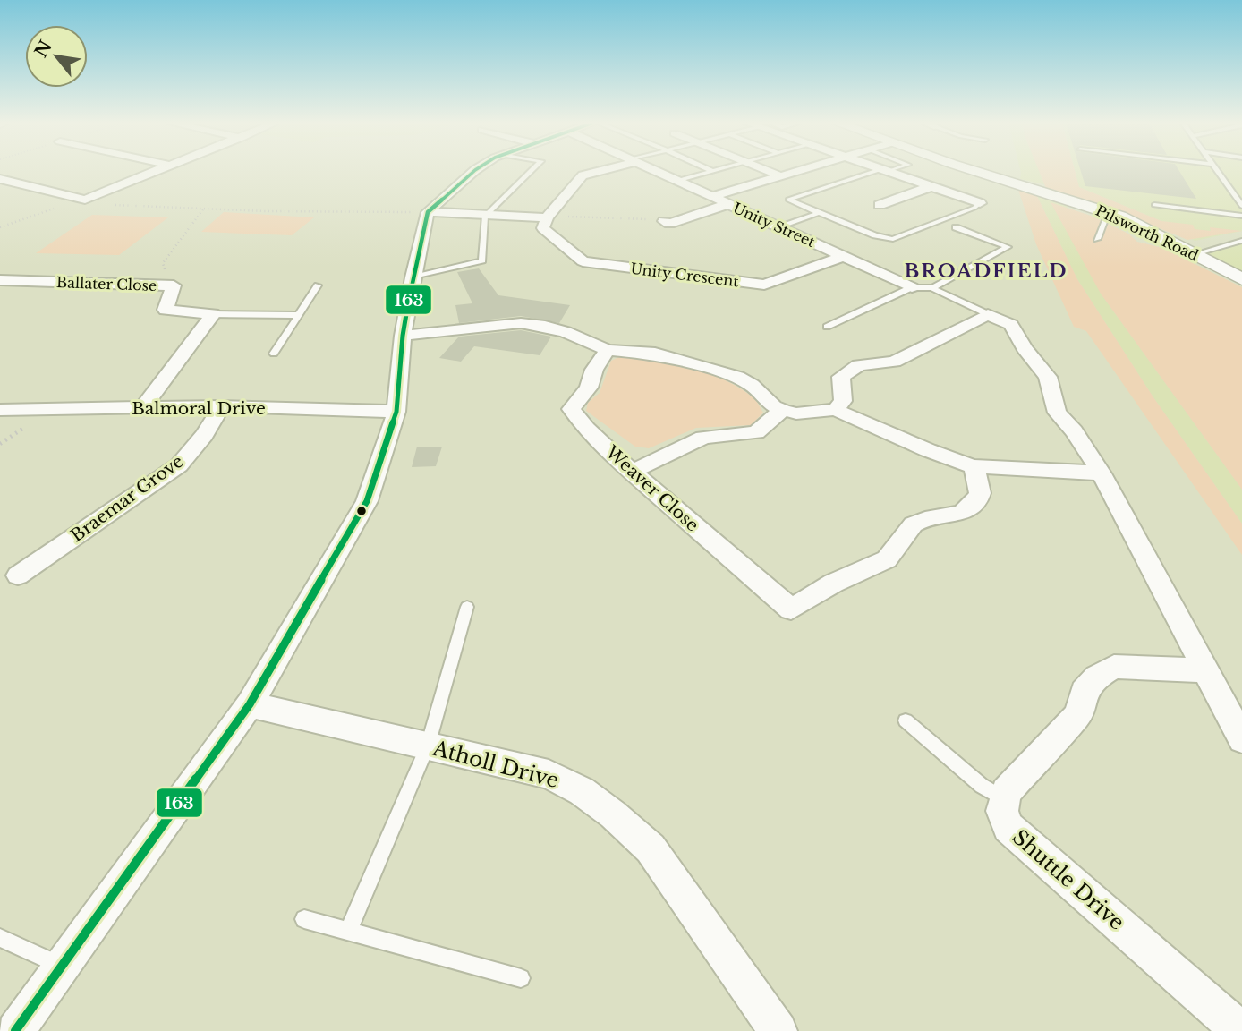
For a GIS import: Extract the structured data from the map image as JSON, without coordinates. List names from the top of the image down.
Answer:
{
  "streets": {
    "street": [
      "Unity Street",
      "Pilsworth Road",
      "Unity Crescent",
      "Ballater Close",
      "Balmoral Drive",
      "Weaver Close",
      "Braemar Grove",
      "Atholl Drive",
      "Shuttle Drive"
    ]
  },
  "crossings": [
    ["Unity Street", "Unity Crescent"],
    ["Balmoral Drive", "Braemar Grove"]
  ],
  "districts": ["BROADFIELD"],
  "lines": ["transit line 163"],
  "north": "top left"
}
